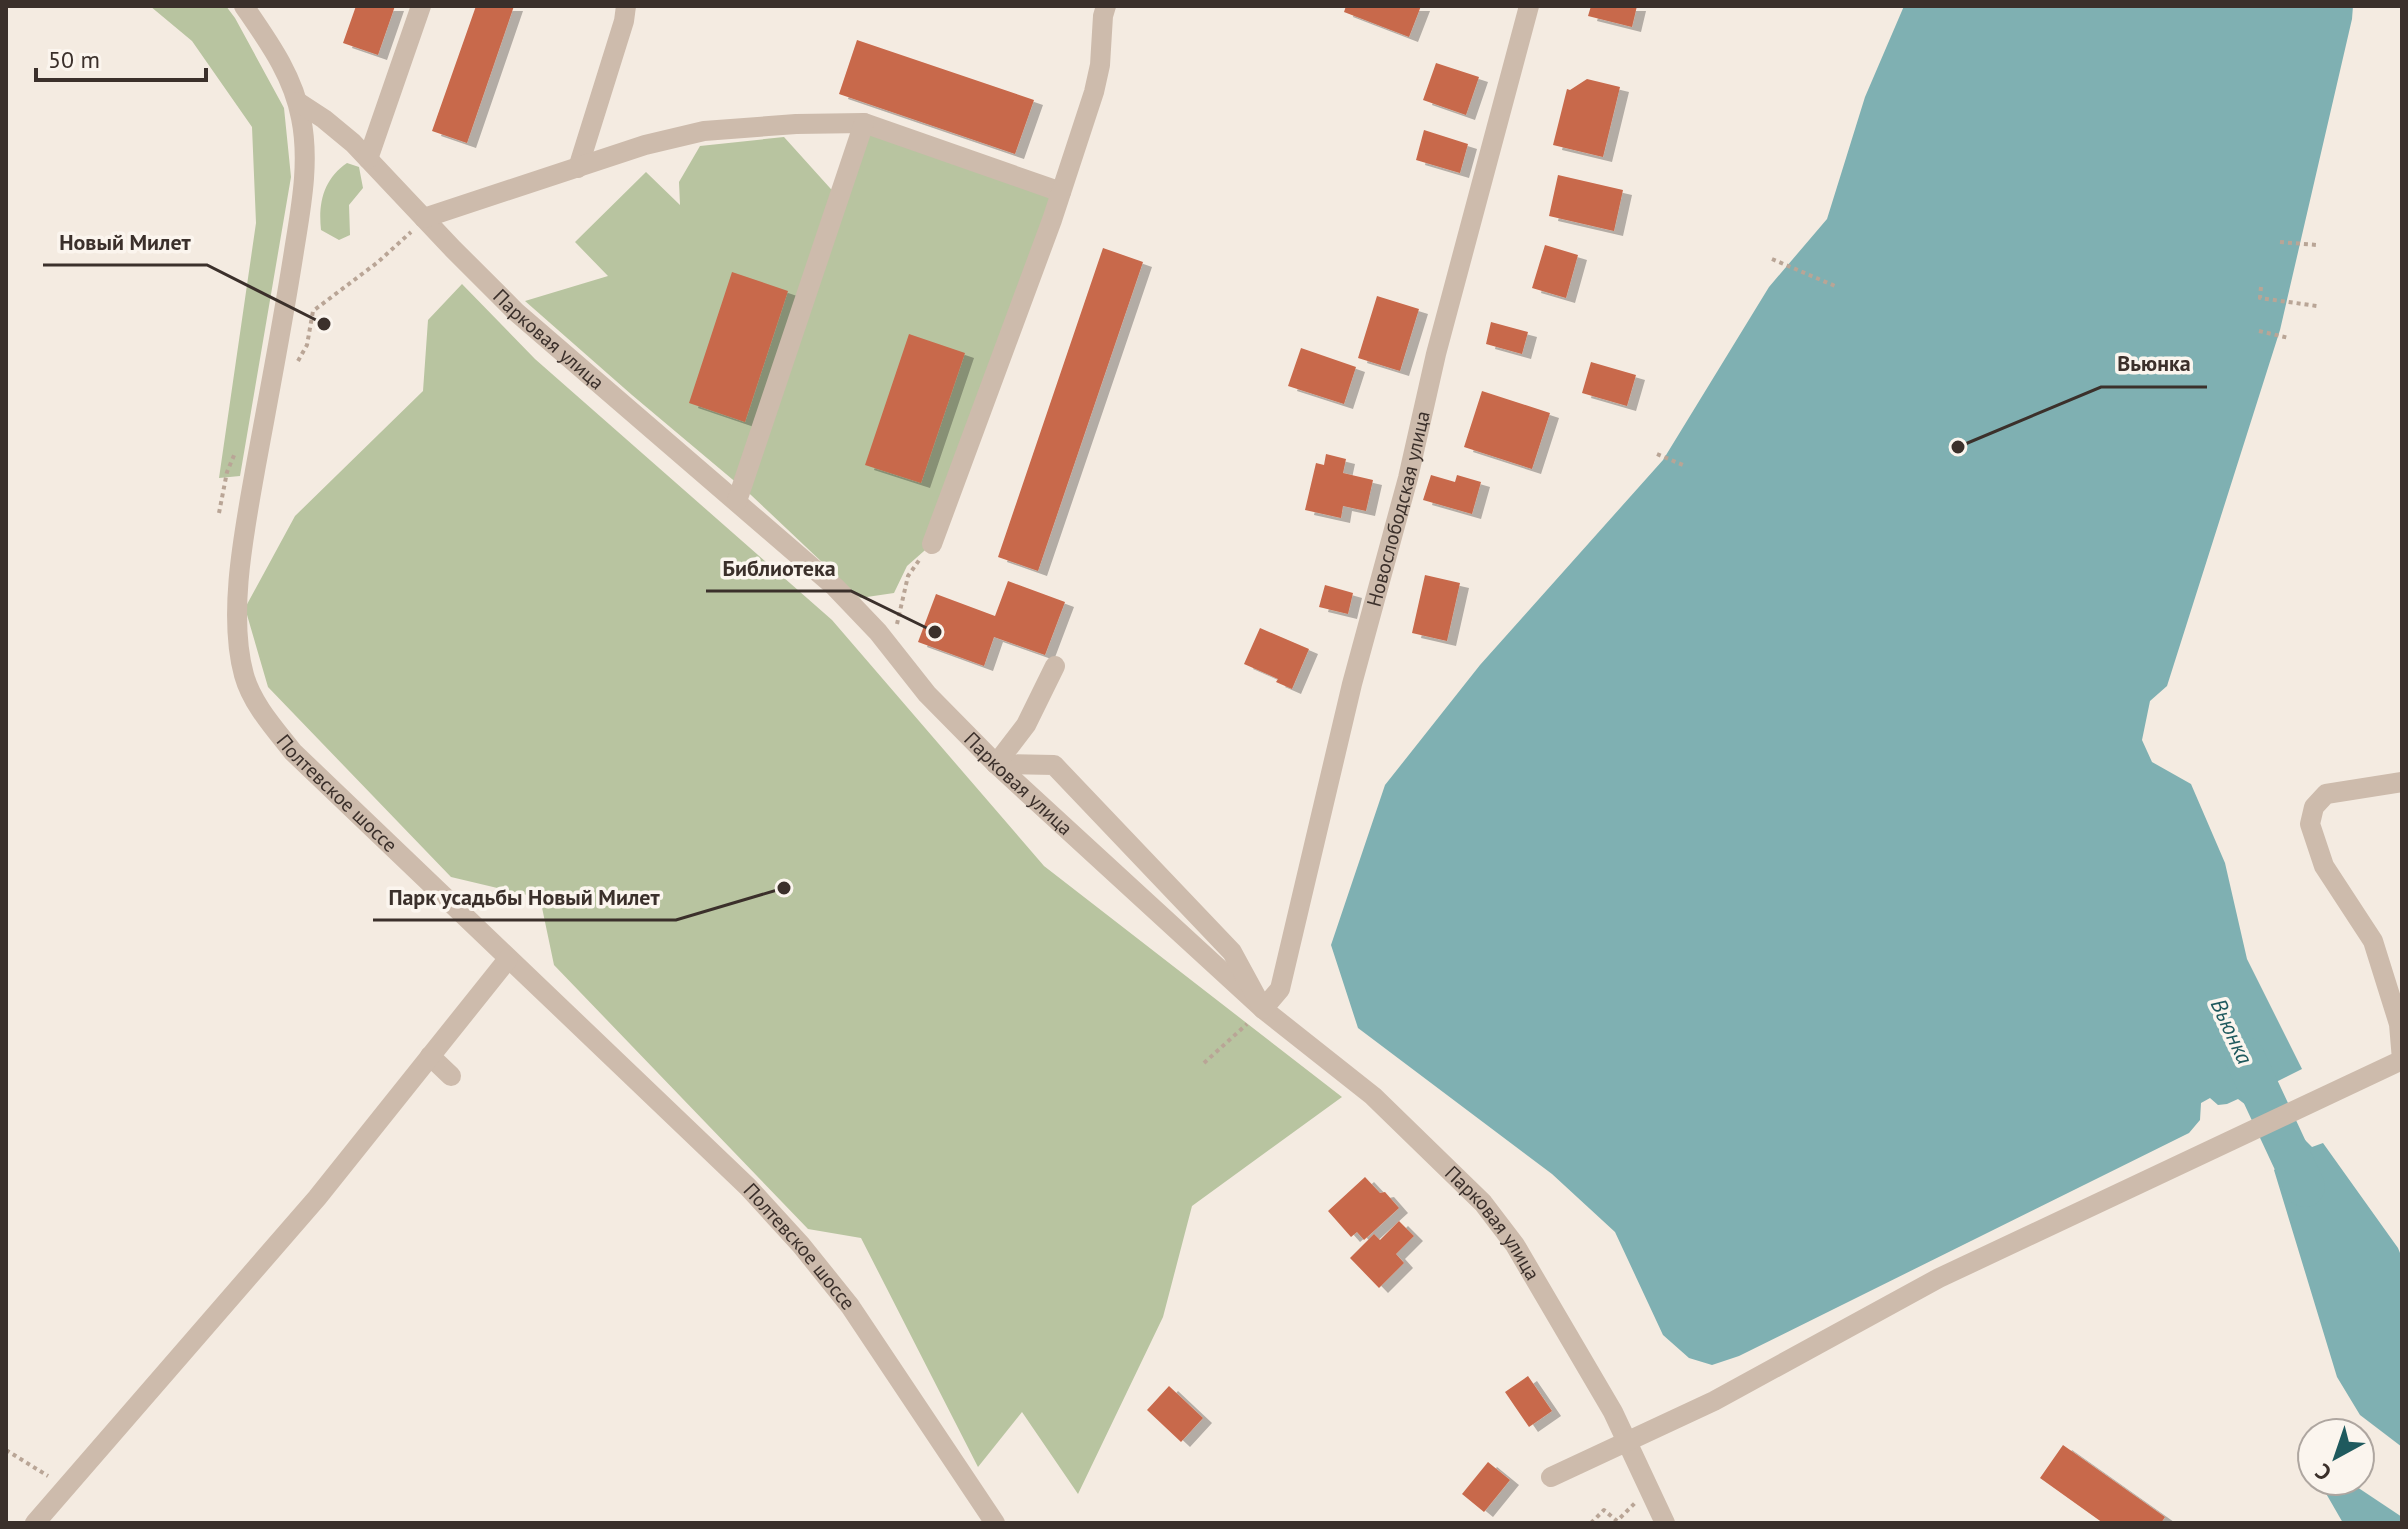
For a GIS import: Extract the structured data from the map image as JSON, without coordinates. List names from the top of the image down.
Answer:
{
  "streets": {
    "street": ["Парковая улица", "Новослободская улица", "Полтевское шоссе"]
  },
  "crossings": [
    ["Парковая улица", "Новослободская улица"],
    ["Парковая улица", "Полтевское шоссе"]
  ],
  "water": ["Вьюнка"],
  "places": [
    "Новый Милет",
    "Вьюнка",
    "Библиотека",
    "Парк усадьбы Новый Милет"
  ],
  "scale_bar": "50 m",
  "north": "bottom left"
}
